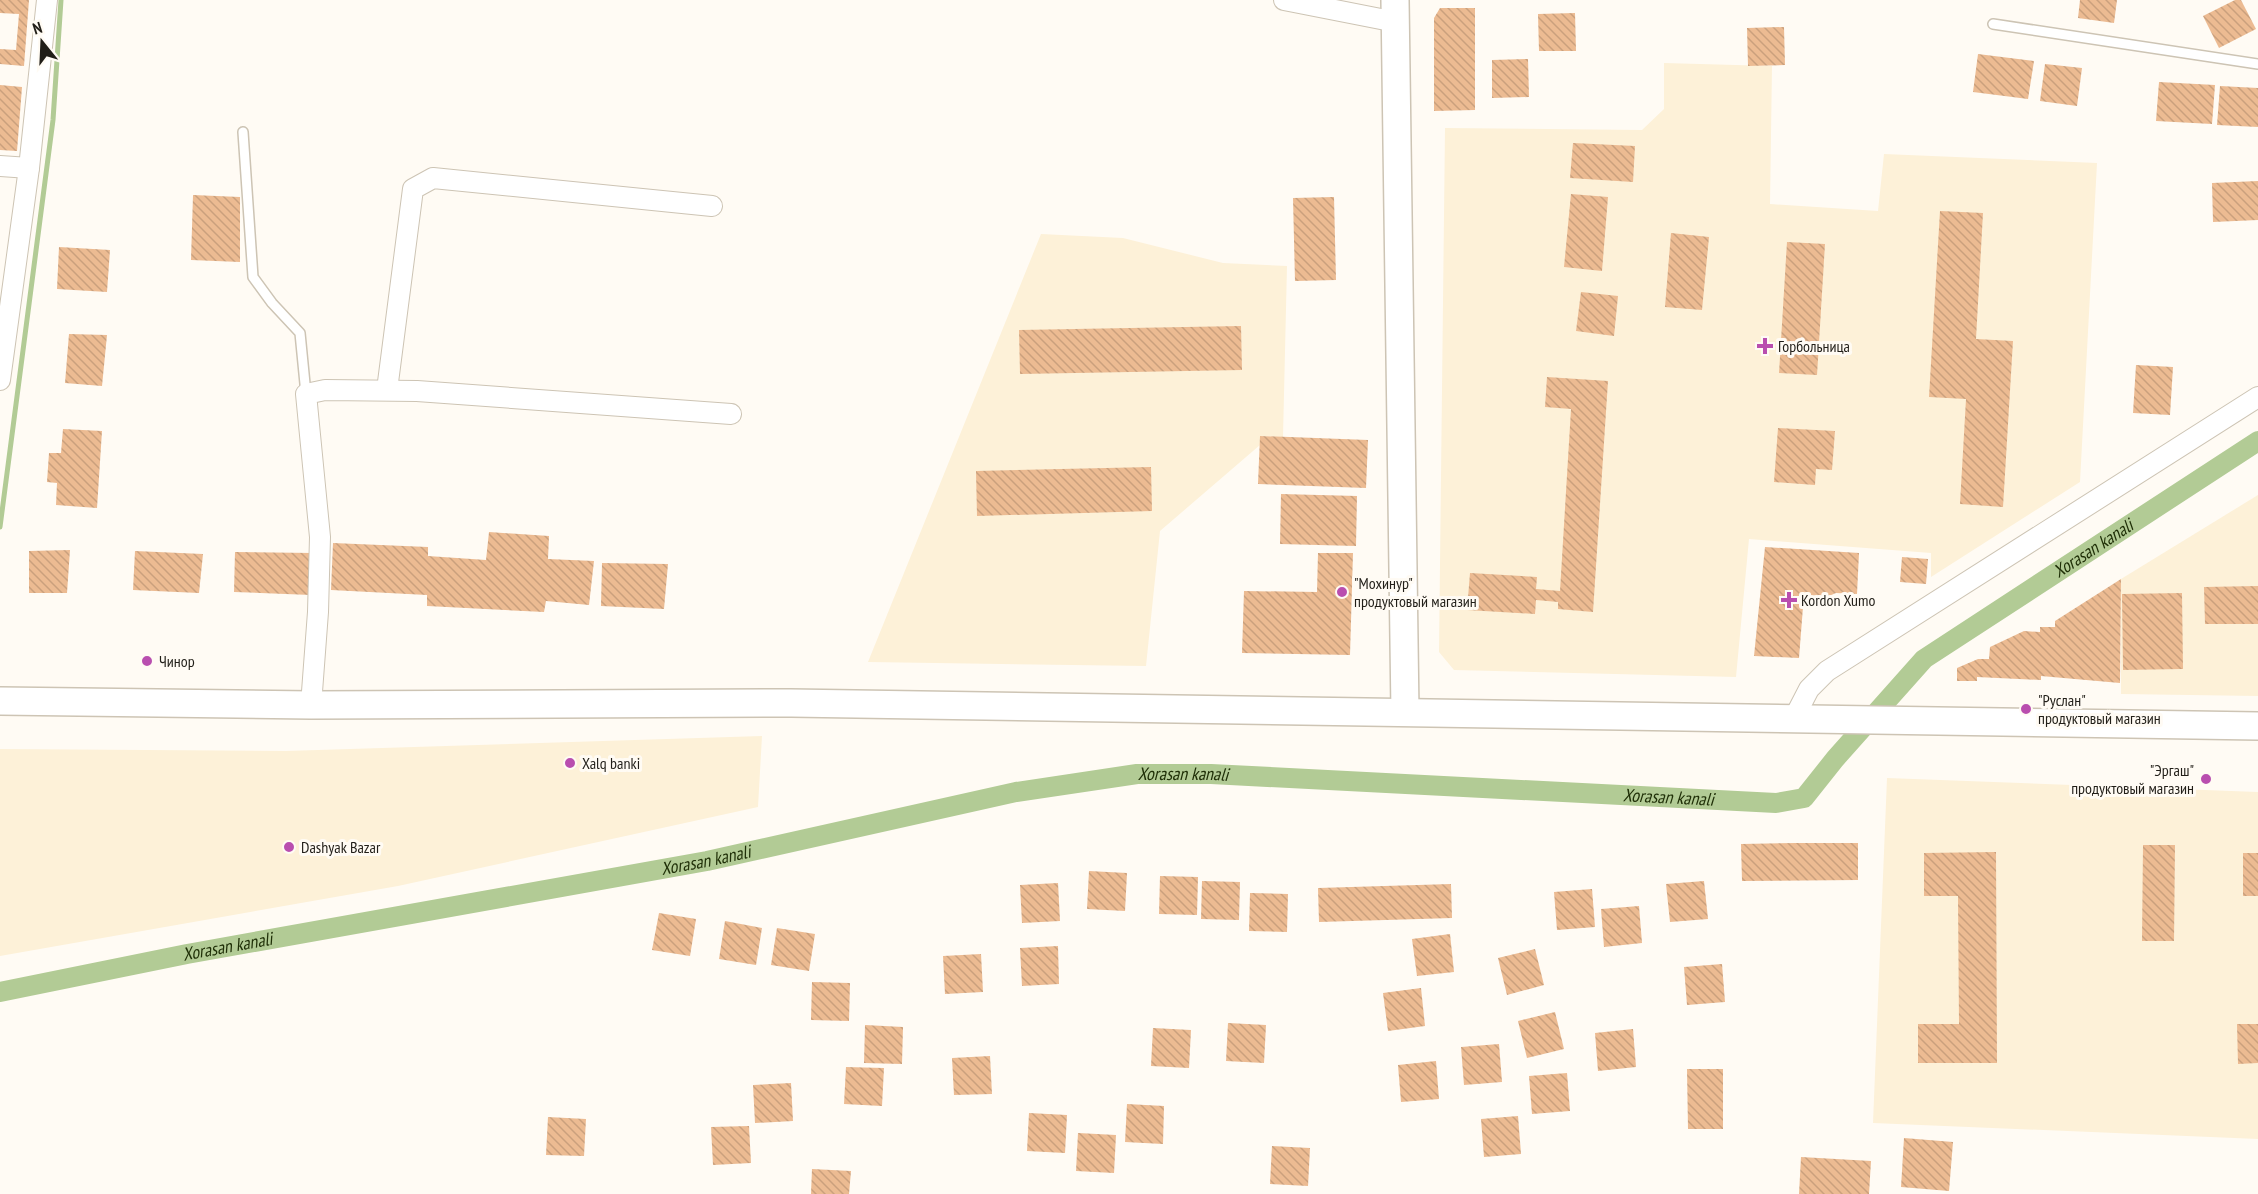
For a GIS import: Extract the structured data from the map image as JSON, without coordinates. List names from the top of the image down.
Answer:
{
  "water": ["Xorasan kanali"],
  "places": {
    "health": ["Горбольница", "Kordon Xumo"],
    "other": [
      "\"Мохинур\" продуктовый магазин",
      "Чинор",
      "\"Руслан\" продуктовый магазин",
      "Xalq banki",
      "\"Эргаш\" продуктовый магазин",
      "Dashyak Bazar"
    ]
  },
  "north": "top"
}
